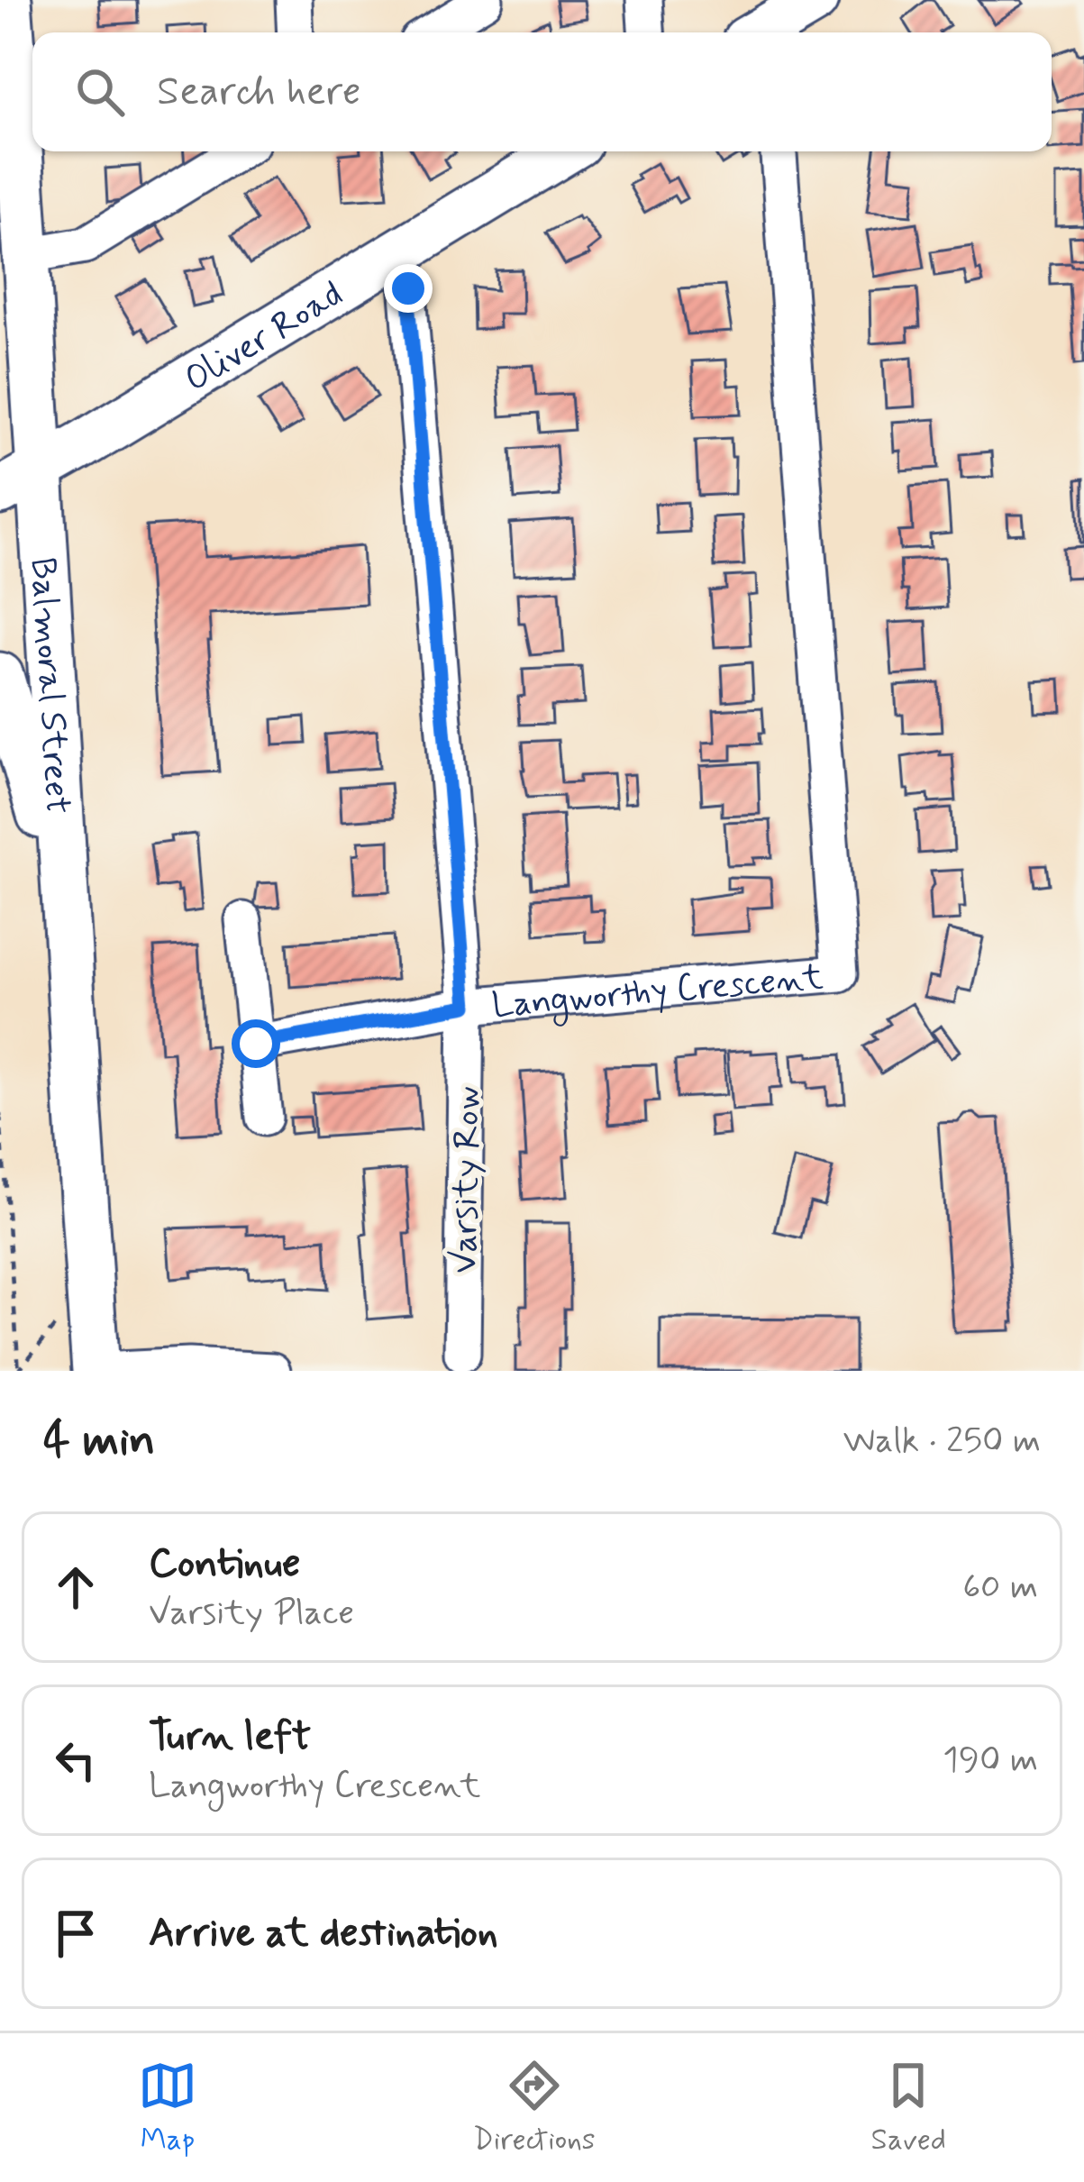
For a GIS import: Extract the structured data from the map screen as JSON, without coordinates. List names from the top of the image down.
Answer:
{
  "streets": {
    "main road": ["Oliver Road", "Balmoral Street"],
    "street": ["Langworthy Crescent", "Varsity Row"]
  },
  "crossings": [
    ["Oliver Road", "Balmoral Street"],
    ["Oliver Road", "Langworthy Crescent"],
    ["Langworthy Crescent", "Varsity Row"]
  ],
  "page": {
    "search": "Search here",
    "heading": ["4 min", "Walk · 250 m"],
    "list": [
      ["Continue", "Varsity Place", "60 m"],
      ["Turn left", "Langworthy Crescent", "190 m"],
      "Arrive at destination"
    ],
    "nav": ["Map", "Directions", "Saved"]
  }
}
